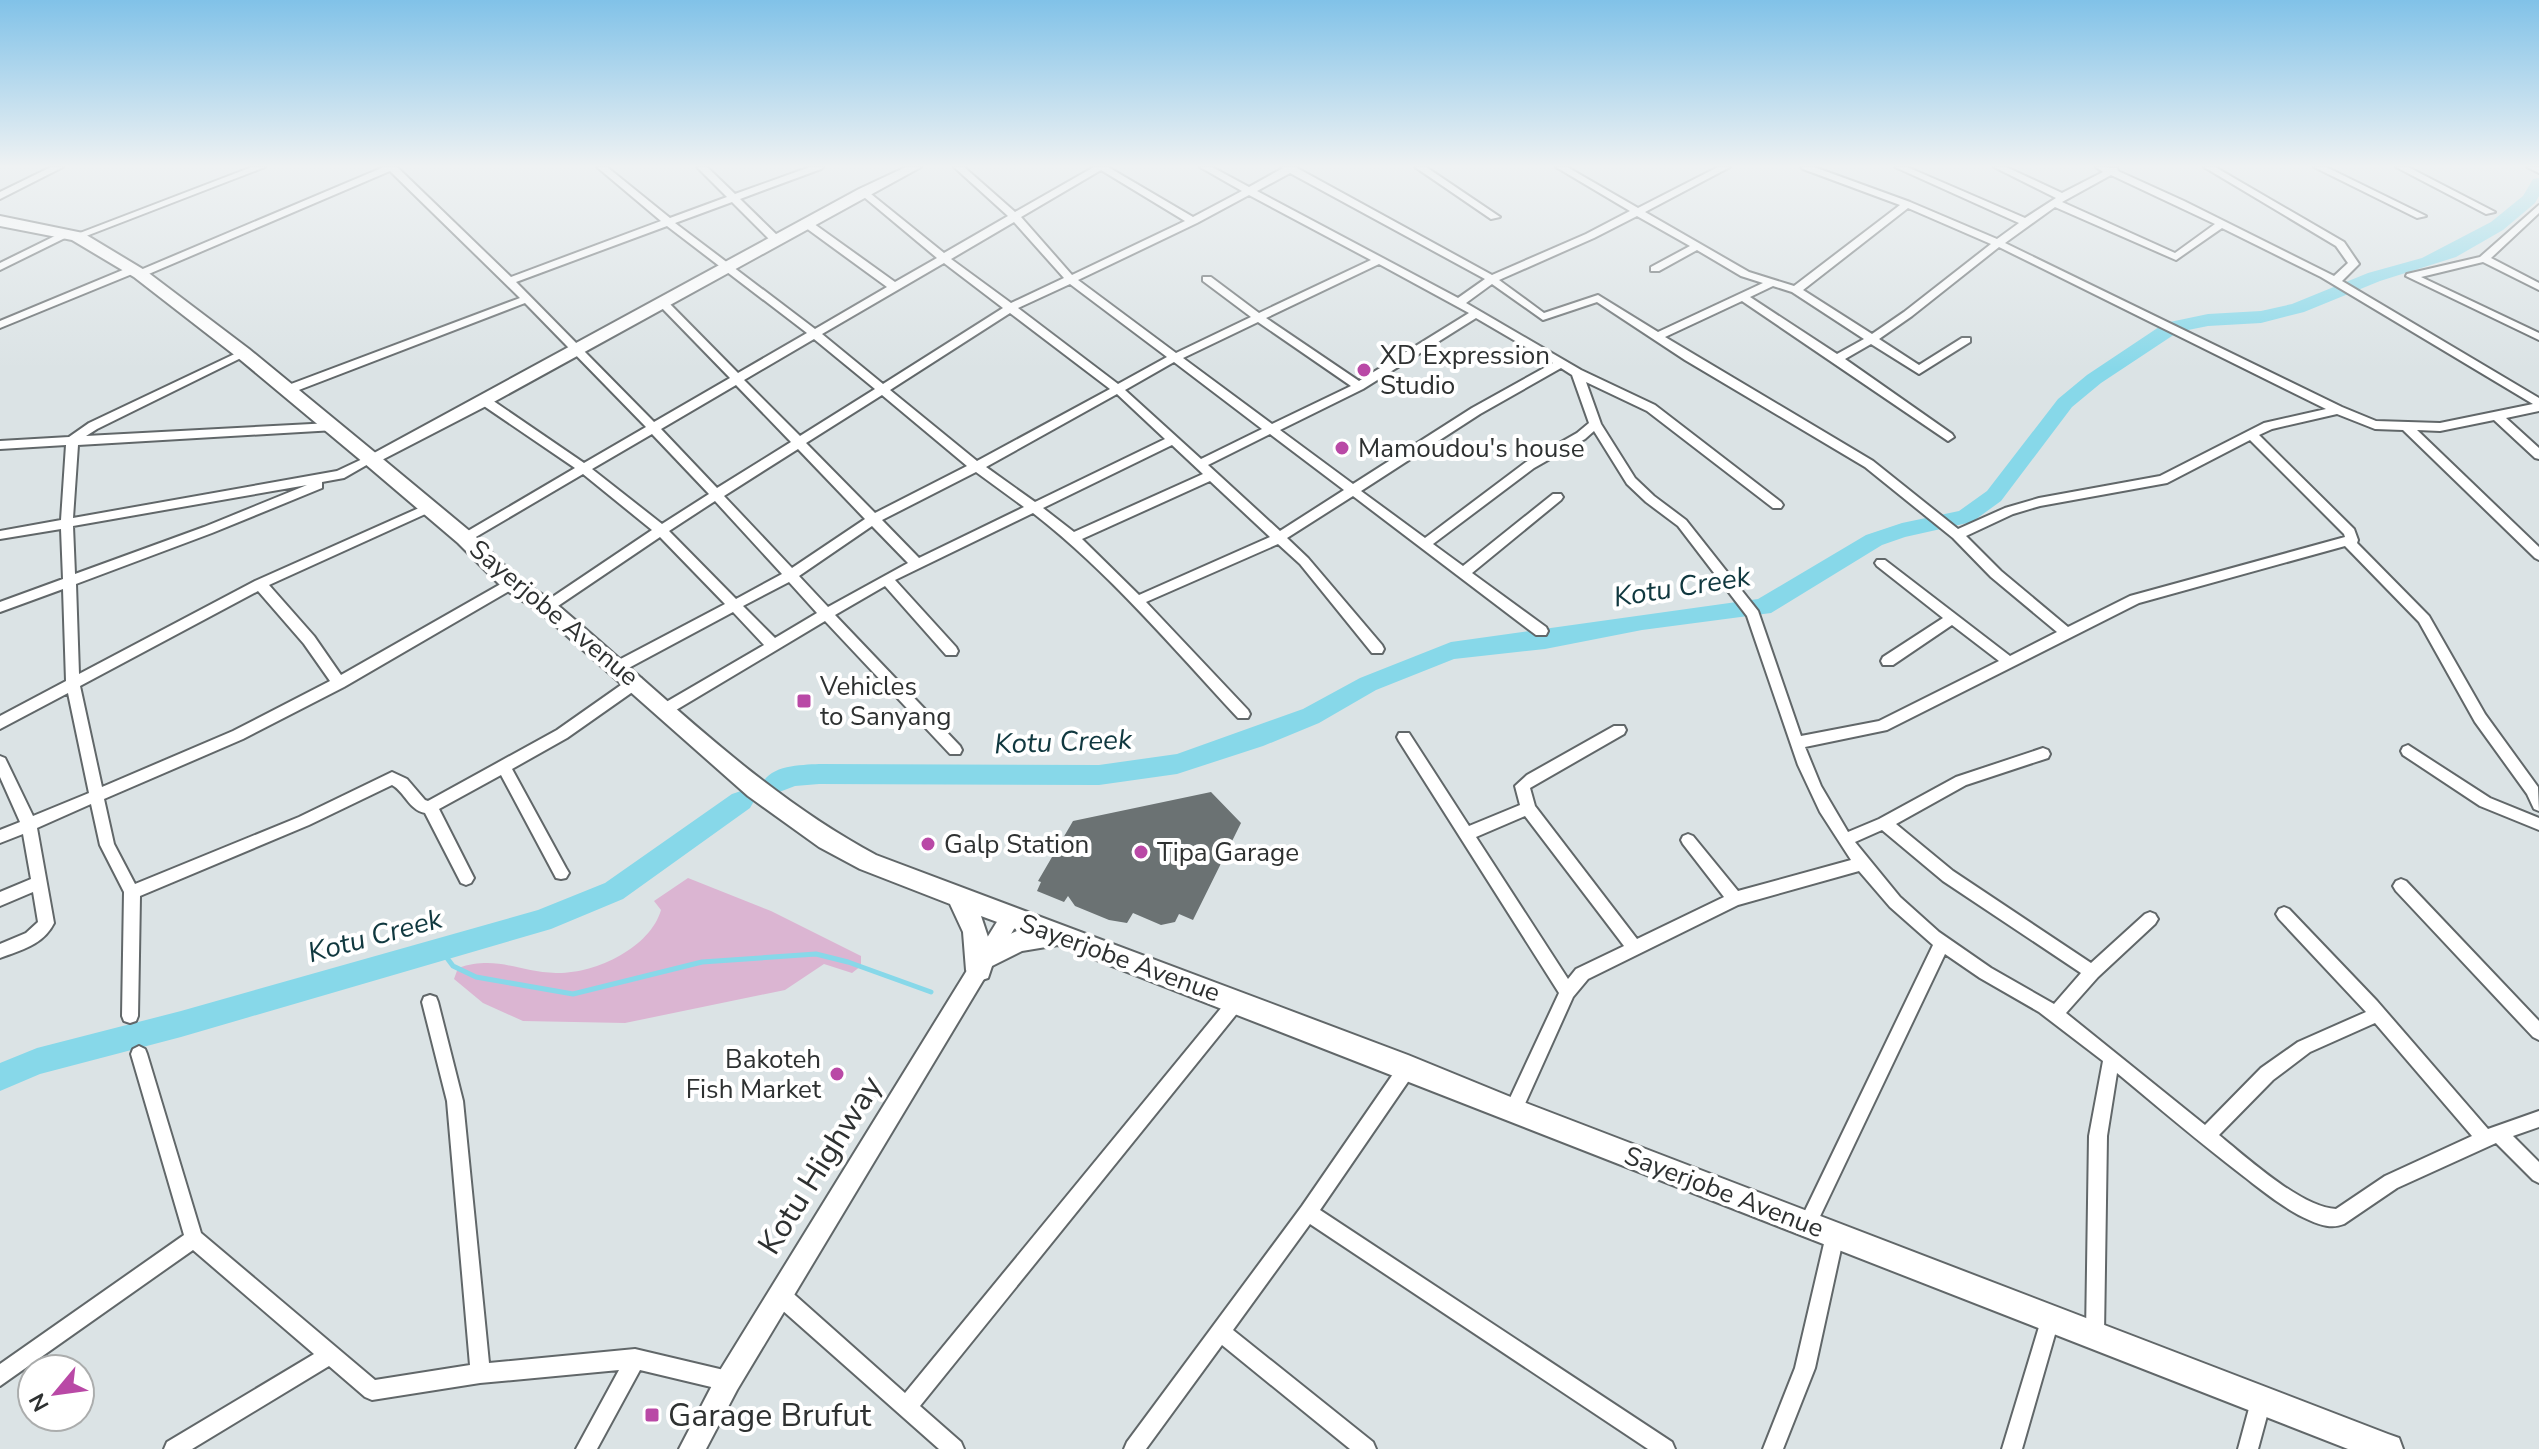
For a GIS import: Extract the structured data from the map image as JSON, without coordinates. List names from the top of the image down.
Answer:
{
  "streets": {
    "main road": ["Sayerjobe Avenue"],
    "street": ["Kotu Highway"]
  },
  "crossings": [
    ["Sayerjobe Avenue", "Kotu Highway"]
  ],
  "water": ["Kotu Creek"],
  "places": {
    "other": [
      "XD Expression Studio",
      "Mamoudou's house",
      "Galp Station",
      "Tipa Garage",
      "Bakoteh Fish Market"
    ],
    "transit": ["Vehicles to Sanyang", "Garage Brufut"]
  },
  "north": "bottom left"
}
